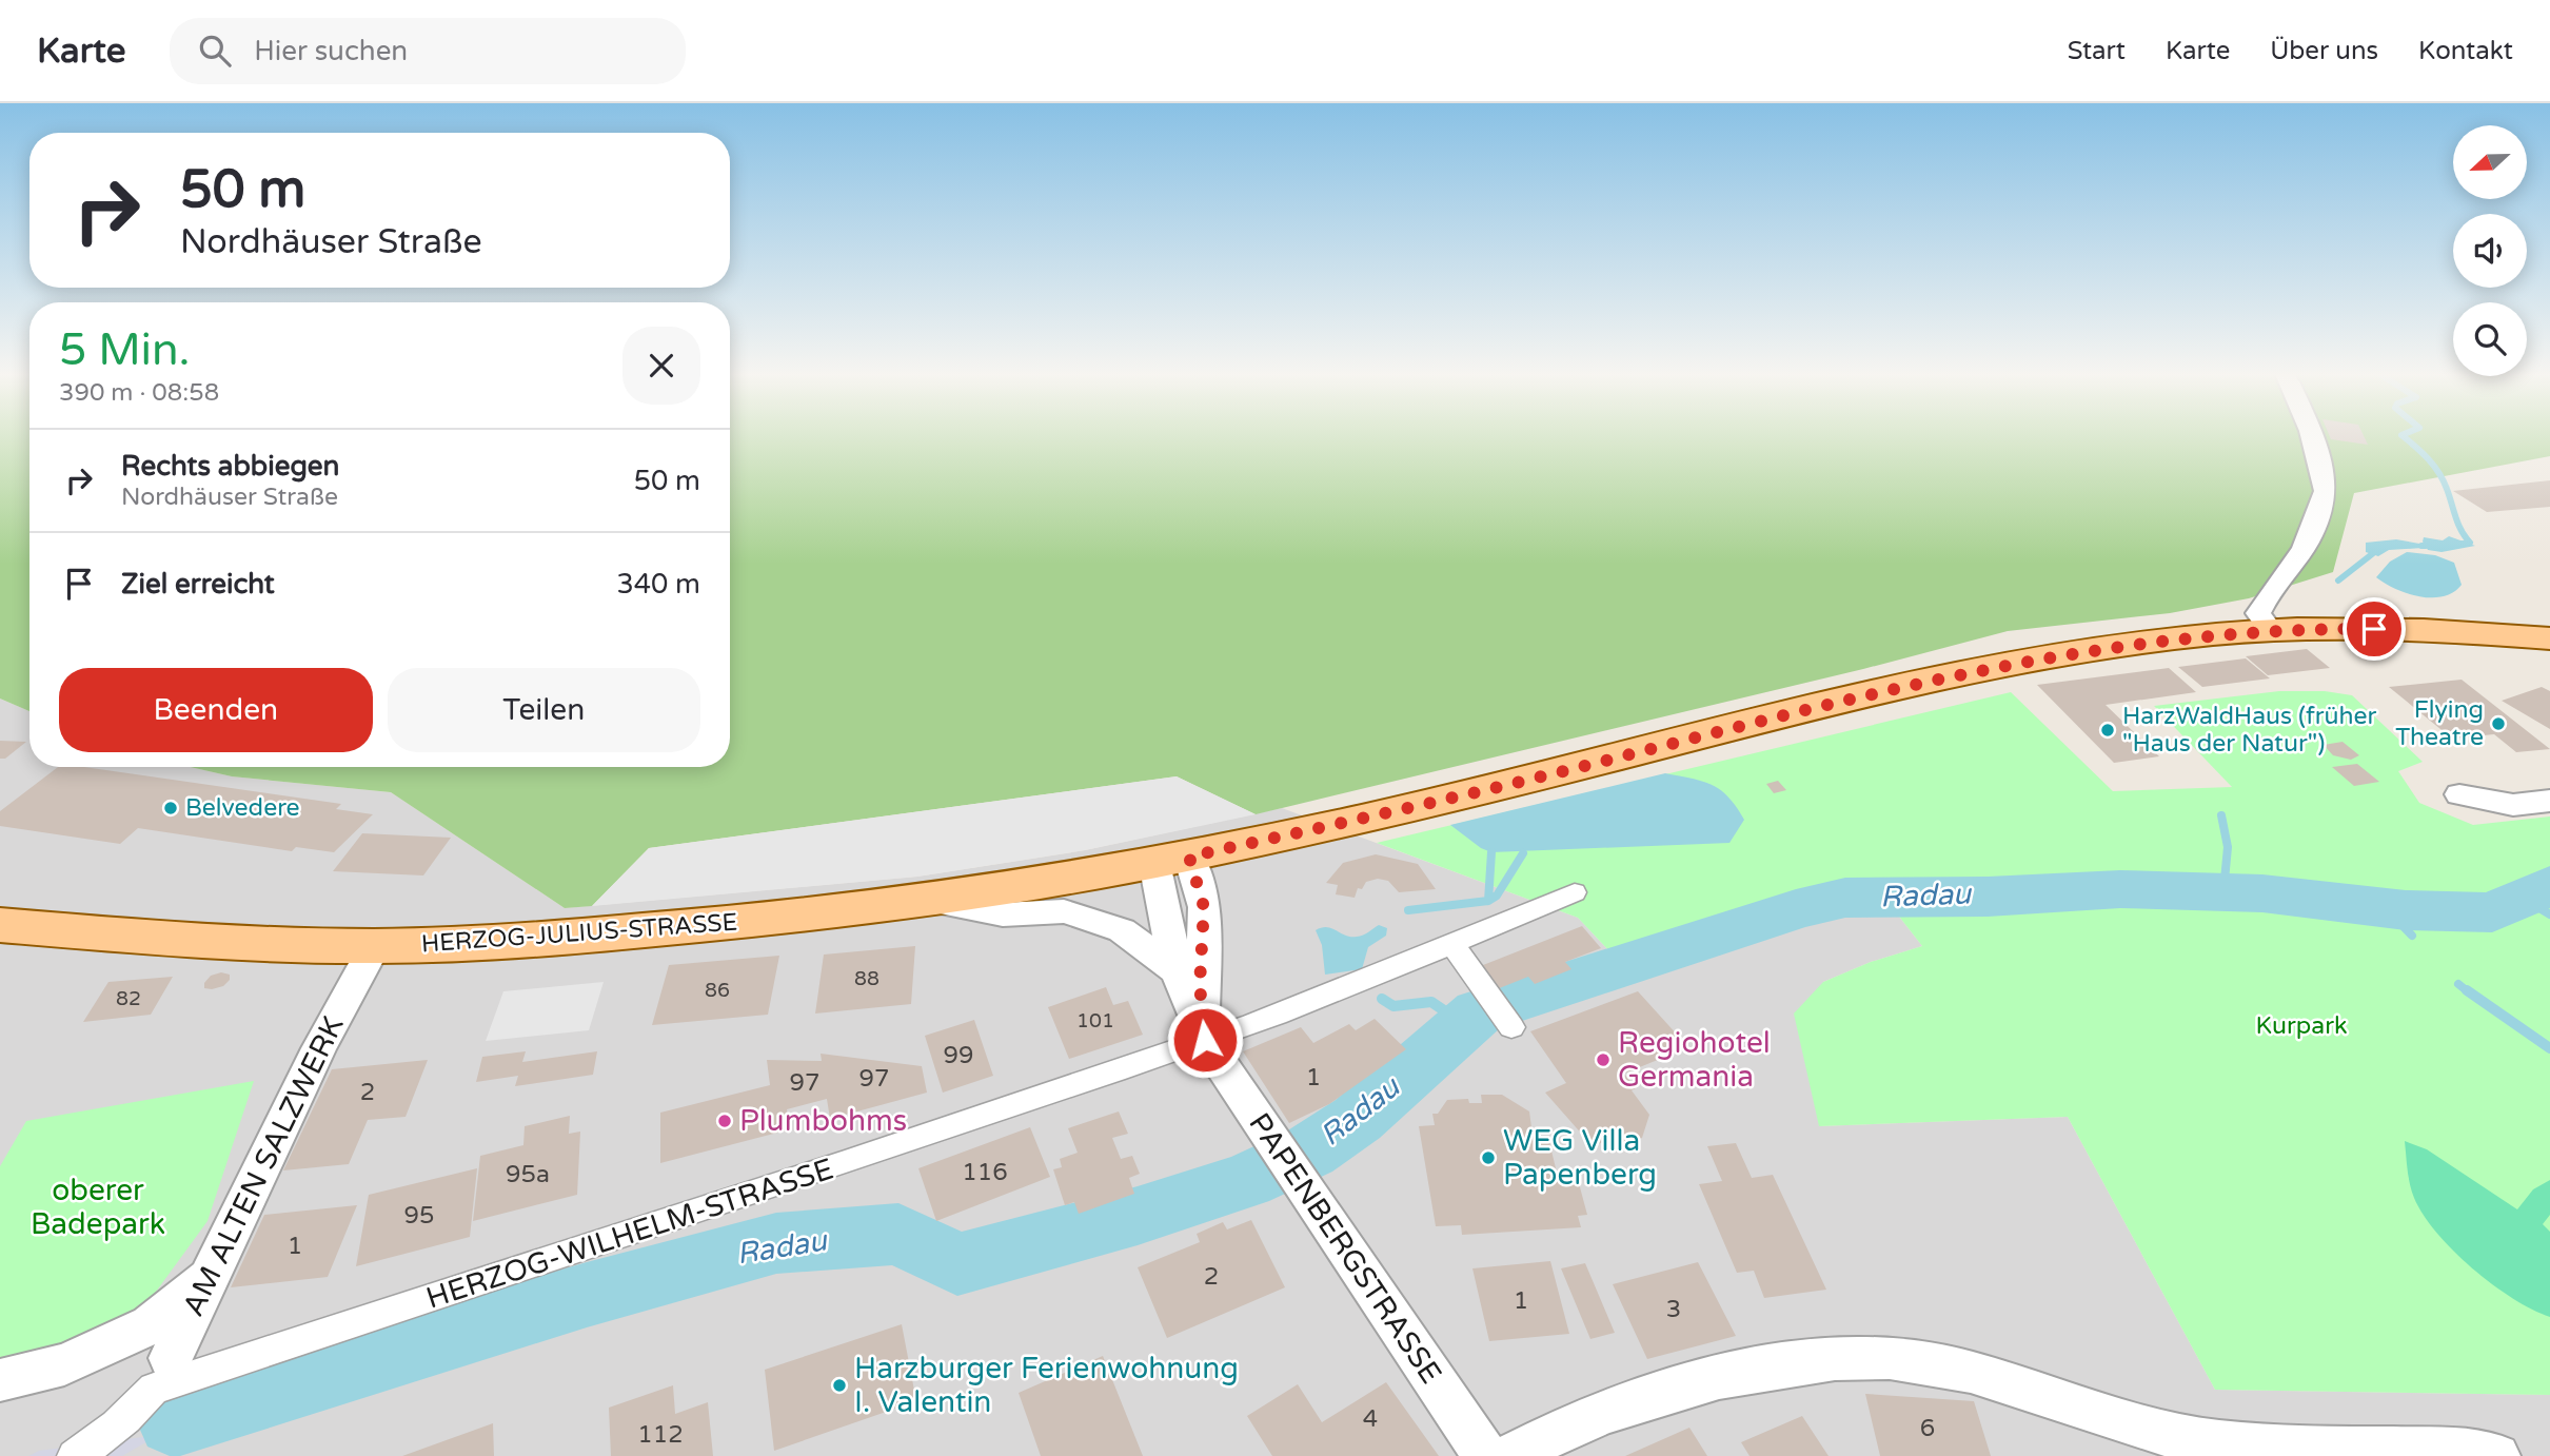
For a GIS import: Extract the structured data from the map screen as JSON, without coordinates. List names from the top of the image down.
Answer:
{
  "streets": {
    "main road": ["HERZOG-JULIUS-STRASSE"],
    "street": ["AM ALTEN SALZWERK", "HERZOG-WILHELM-STRASSE", "PAPENBERGSTRASSE"]
  },
  "crossings": [
    ["HERZOG-JULIUS-STRASSE", "AM ALTEN SALZWERK"],
    ["HERZOG-JULIUS-STRASSE", "PAPENBERGSTRASSE"],
    ["AM ALTEN SALZWERK", "HERZOG-WILHELM-STRASSE"],
    ["HERZOG-WILHELM-STRASSE", "PAPENBERGSTRASSE"]
  ],
  "water": ["Radau"],
  "parks": ["Kurpark", "oberer Badepark"],
  "places": [
    "Flying Theatre",
    "HarzWaldHaus (früher \"Haus der Natur\")",
    "Belvedere",
    "Regiohotel Germania",
    "Plumbohms",
    "WEG Villa Papenberg",
    "Harzburger Ferienwohnung I. Valentin"
  ],
  "house_numbers": [
    "88",
    "86",
    "82",
    "101",
    "99",
    "1",
    "97",
    "97",
    "2",
    "116",
    "95a",
    "95",
    "1",
    "2",
    "1",
    "3",
    "4",
    "6",
    "112"
  ],
  "north": "left",
  "page": {
    "header": "Karte",
    "search": "Hier suchen",
    "nav": [
      "Start",
      "Karte",
      "Über uns",
      "Kontakt"
    ],
    "turn": ["50 m", "Nordhäuser Straße"],
    "heading": ["5 Min.", "390 m · 08:58"],
    "list": [
      {
        "name": "Rechts abbiegen",
        "note": "Nordhäuser Straße",
        "value": "50 m"
      },
      {
        "name": "Ziel erreicht",
        "value": "340 m"
      }
    ],
    "buttons": ["Beenden", "Teilen"]
  }
}
